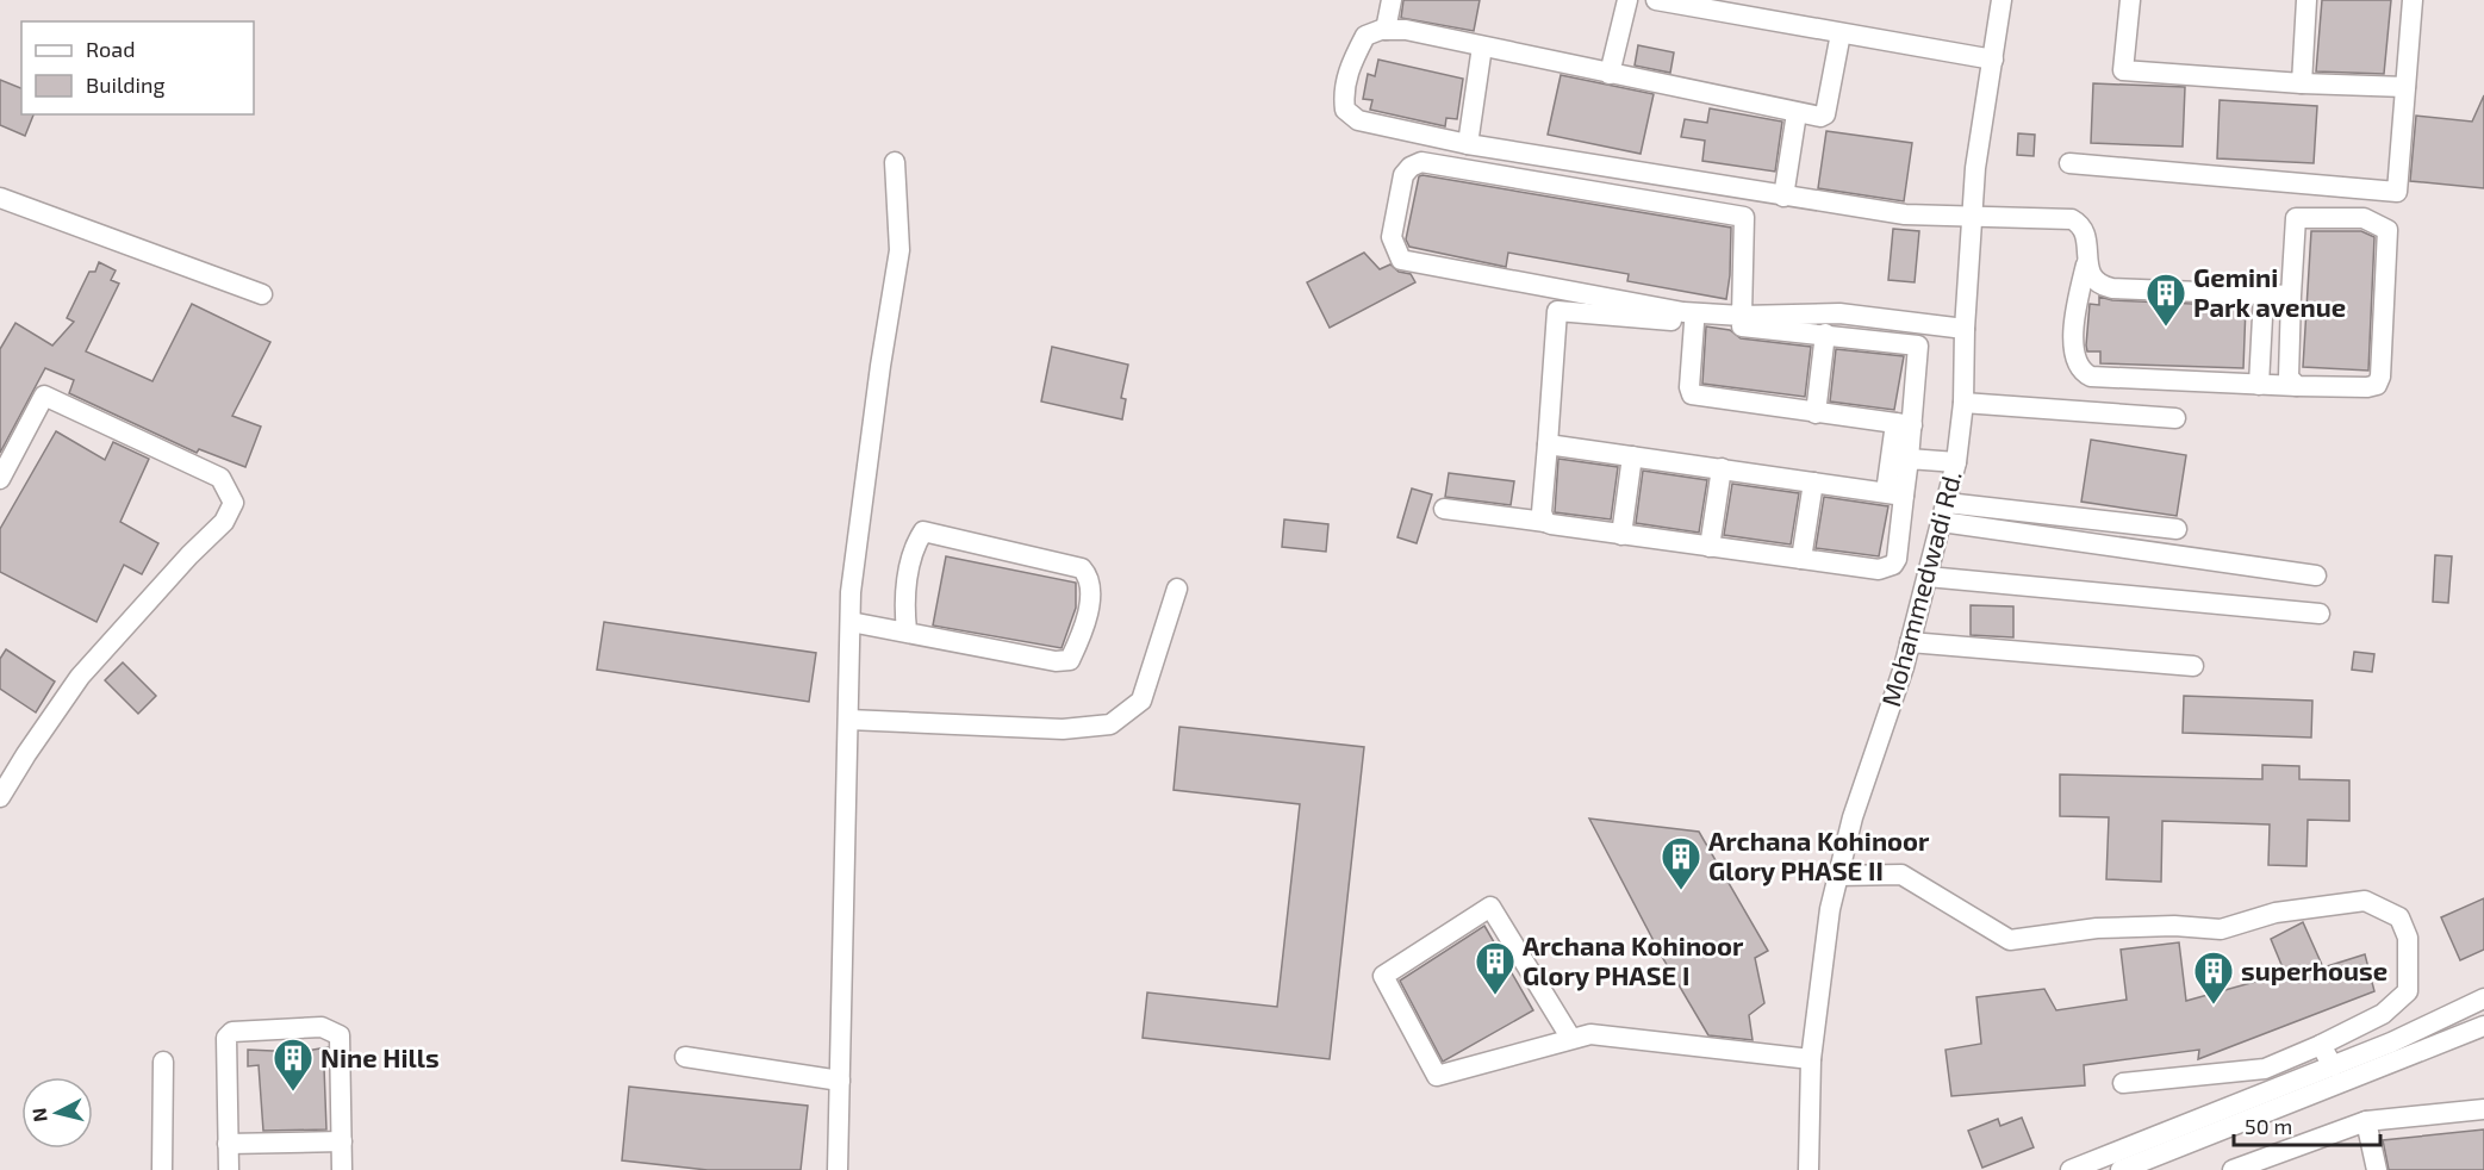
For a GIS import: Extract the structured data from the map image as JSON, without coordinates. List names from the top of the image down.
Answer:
{
  "streets": {
    "street": ["Mohammedwadi Rd."]
  },
  "places": {
    "building": [
      "Gemini Park avenue",
      "Archana Kohinoor Glory PHASE II",
      "Archana Kohinoor Glory PHASE I",
      "superhouse",
      "Nine Hills"
    ]
  },
  "legend": ["Road", "Building"],
  "scale_bar": "50 m",
  "north": "left"
}
